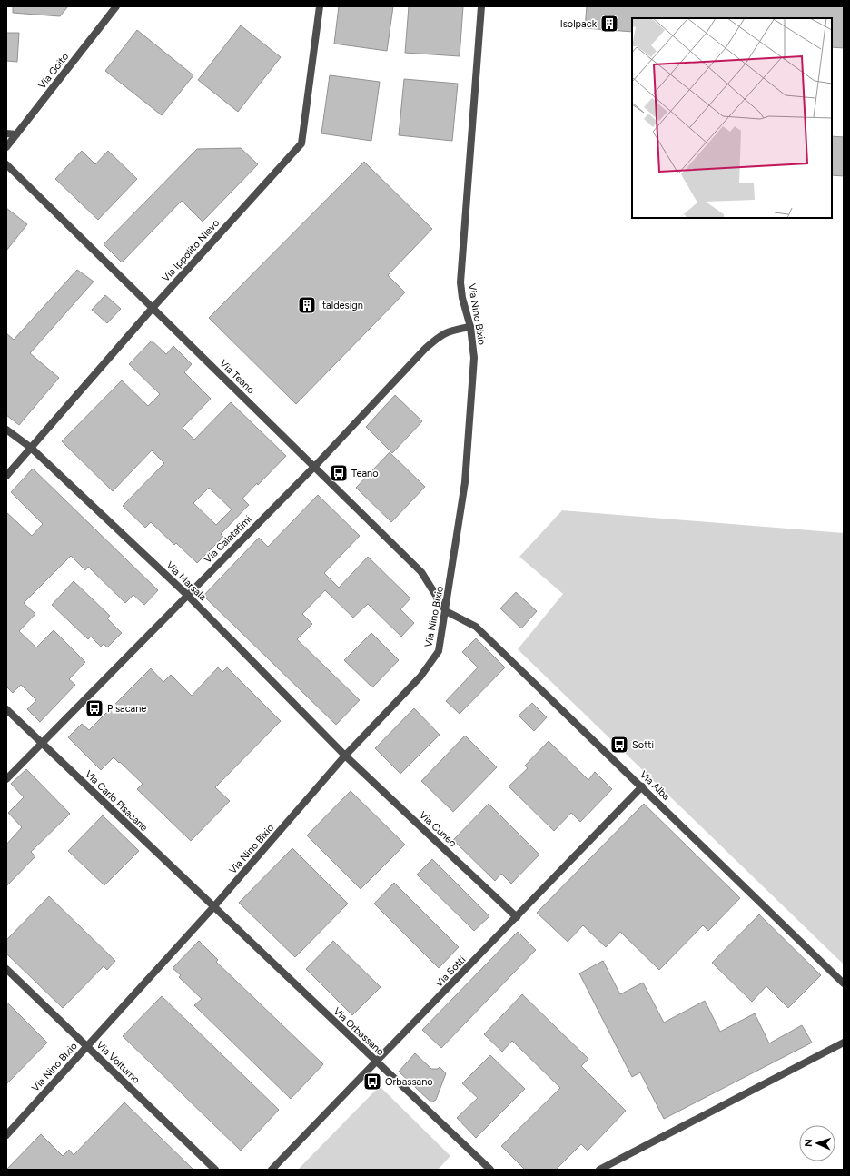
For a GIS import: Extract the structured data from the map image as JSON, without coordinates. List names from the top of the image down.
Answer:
{
  "streets": {
    "street": [
      "Via Goito",
      "Via Ippolito Nievo",
      "Via Nino Bixio",
      "Via Teano",
      "Via Calatafimi",
      "Via Marsala",
      "Via Alba",
      "Via Carlo Pisacane",
      "Via Cuneo",
      "Via Sotti",
      "Via Orbassano",
      "Via Volturno"
    ]
  },
  "crossings": [
    ["Via Ippolito Nievo", "Via Teano"],
    ["Via Ippolito Nievo", "Via Marsala"],
    ["Via Nino Bixio", "Via Teano"],
    ["Via Nino Bixio", "Via Calatafimi"],
    ["Via Nino Bixio", "Via Marsala"],
    ["Via Nino Bixio", "Via Alba"],
    ["Via Nino Bixio", "Via Carlo Pisacane"],
    ["Via Nino Bixio", "Via Cuneo"],
    ["Via Nino Bixio", "Via Orbassano"],
    ["Via Nino Bixio", "Via Volturno"],
    ["Via Teano", "Via Calatafimi"],
    ["Via Teano", "Via Alba"],
    ["Via Calatafimi", "Via Marsala"],
    ["Via Calatafimi", "Via Carlo Pisacane"],
    ["Via Marsala", "Via Cuneo"],
    ["Via Alba", "Via Sotti"],
    ["Via Carlo Pisacane", "Via Orbassano"],
    ["Via Cuneo", "Via Sotti"],
    ["Via Sotti", "Via Orbassano"]
  ],
  "places": {
    "building": ["Isolpack", "Italdesign"],
    "bus stop": [
      "Teano",
      "Pisacane",
      "Sotti",
      "Orbassano"
    ]
  },
  "north": "left"
}
